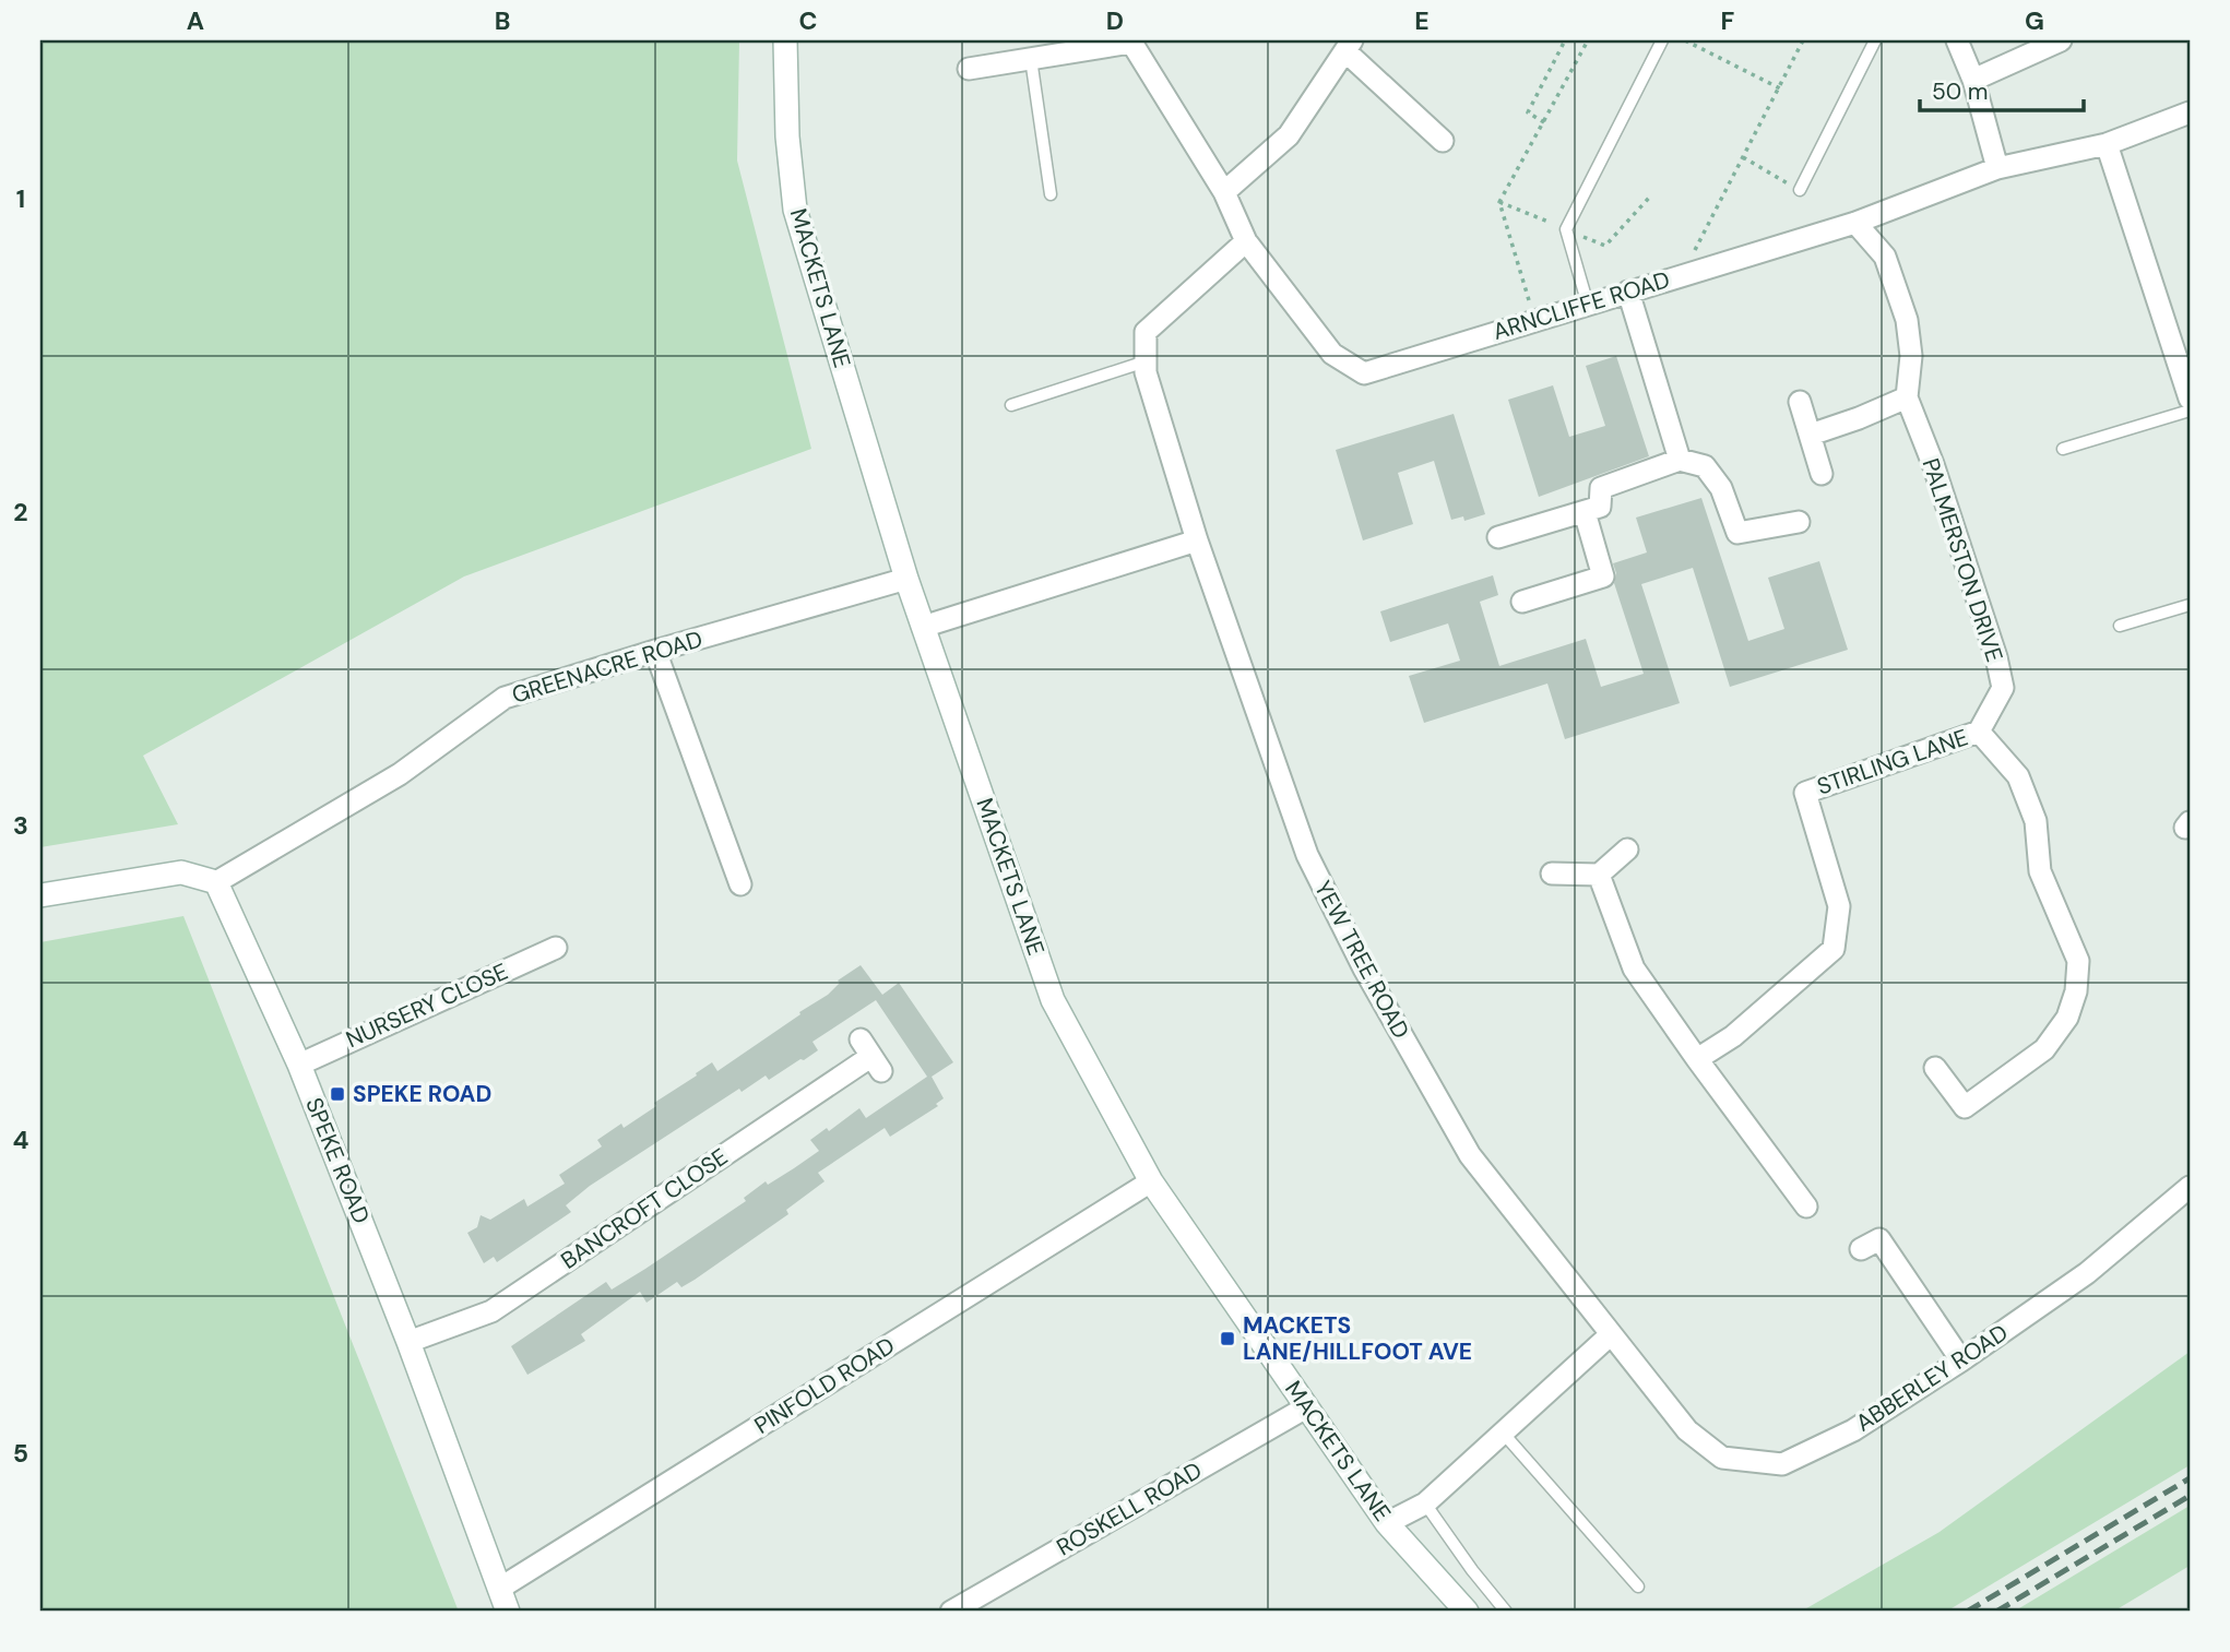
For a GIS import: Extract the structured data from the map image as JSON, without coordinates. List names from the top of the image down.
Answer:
{
  "streets": {
    "street": [
      "MACKETS LANE",
      "ARNCLIFFE ROAD",
      "PALMERSTON DRIVE",
      "GREENACRE ROAD",
      "STIRLING LANE",
      "YEW TREE ROAD",
      "NURSERY CLOSE",
      "SPEKE ROAD",
      "BANCROFT CLOSE",
      "ABBERLEY ROAD",
      "PINFOLD ROAD",
      "ROSKELL ROAD"
    ]
  },
  "crossings": [
    ["MACKETS LANE", "GREENACRE ROAD"],
    ["MACKETS LANE", "PINFOLD ROAD"],
    ["MACKETS LANE", "ROSKELL ROAD"],
    ["ARNCLIFFE ROAD", "PALMERSTON DRIVE"],
    ["ARNCLIFFE ROAD", "YEW TREE ROAD"],
    ["PALMERSTON DRIVE", "STIRLING LANE"],
    ["GREENACRE ROAD", "SPEKE ROAD"],
    ["YEW TREE ROAD", "ABBERLEY ROAD"],
    ["NURSERY CLOSE", "SPEKE ROAD"],
    ["SPEKE ROAD", "BANCROFT CLOSE"],
    ["SPEKE ROAD", "PINFOLD ROAD"]
  ],
  "places": {
    "transit": ["SPEKE ROAD", "MACKETS LANE/HILLFOOT AVE"]
  },
  "scale_bar": "50 m",
  "grid": {
    "columns": [
      "A",
      "B",
      "C",
      "D",
      "E",
      "F",
      "G"
    ],
    "rows": [
      "1",
      "2",
      "3",
      "4",
      "5"
    ]
  }
}
